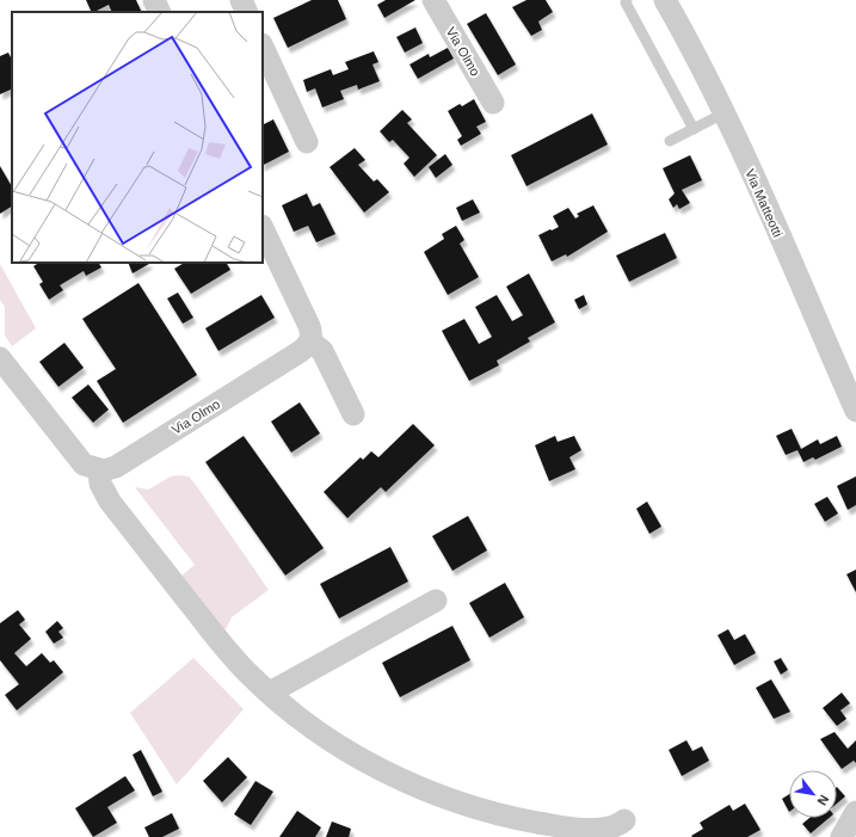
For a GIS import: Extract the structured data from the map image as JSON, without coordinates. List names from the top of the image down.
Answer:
{
  "streets": {
    "street": ["Via Olmo", "Via Matteotti"]
  },
  "north": "bottom right"
}
